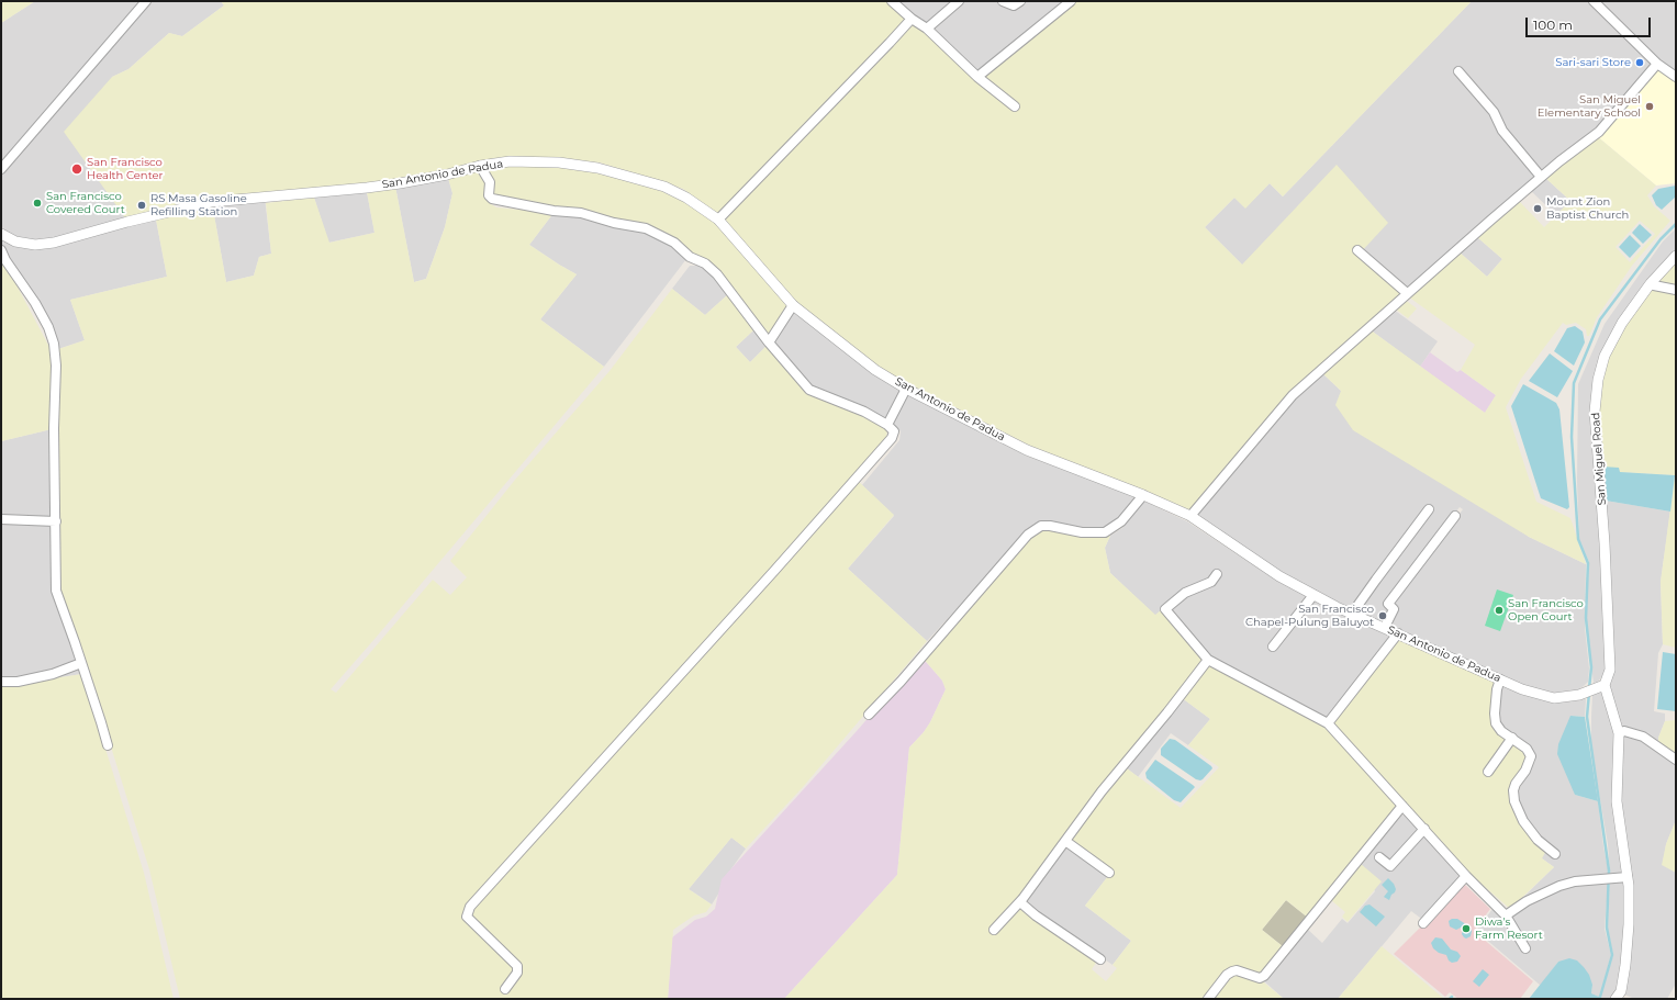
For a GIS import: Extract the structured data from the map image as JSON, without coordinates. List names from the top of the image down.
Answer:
{
  "streets": {
    "street": ["San Antonio de Padua", "San Miguel Road"]
  },
  "crossings": [
    ["San Antonio de Padua", "San Miguel Road"]
  ],
  "places": [
    "Sari-sari Store",
    "San Miguel Elementary School",
    "San Francisco Health Center",
    "San Francisco Covered Court",
    "RS Masa Gasoline Refilling Station",
    "Mount Zion Baptist Church",
    "San Francisco Open Court",
    "San Francisco Chapel-Pulung Baluyot",
    "Diwa's Farm Resort"
  ],
  "scale_bar": "100 m"
}
